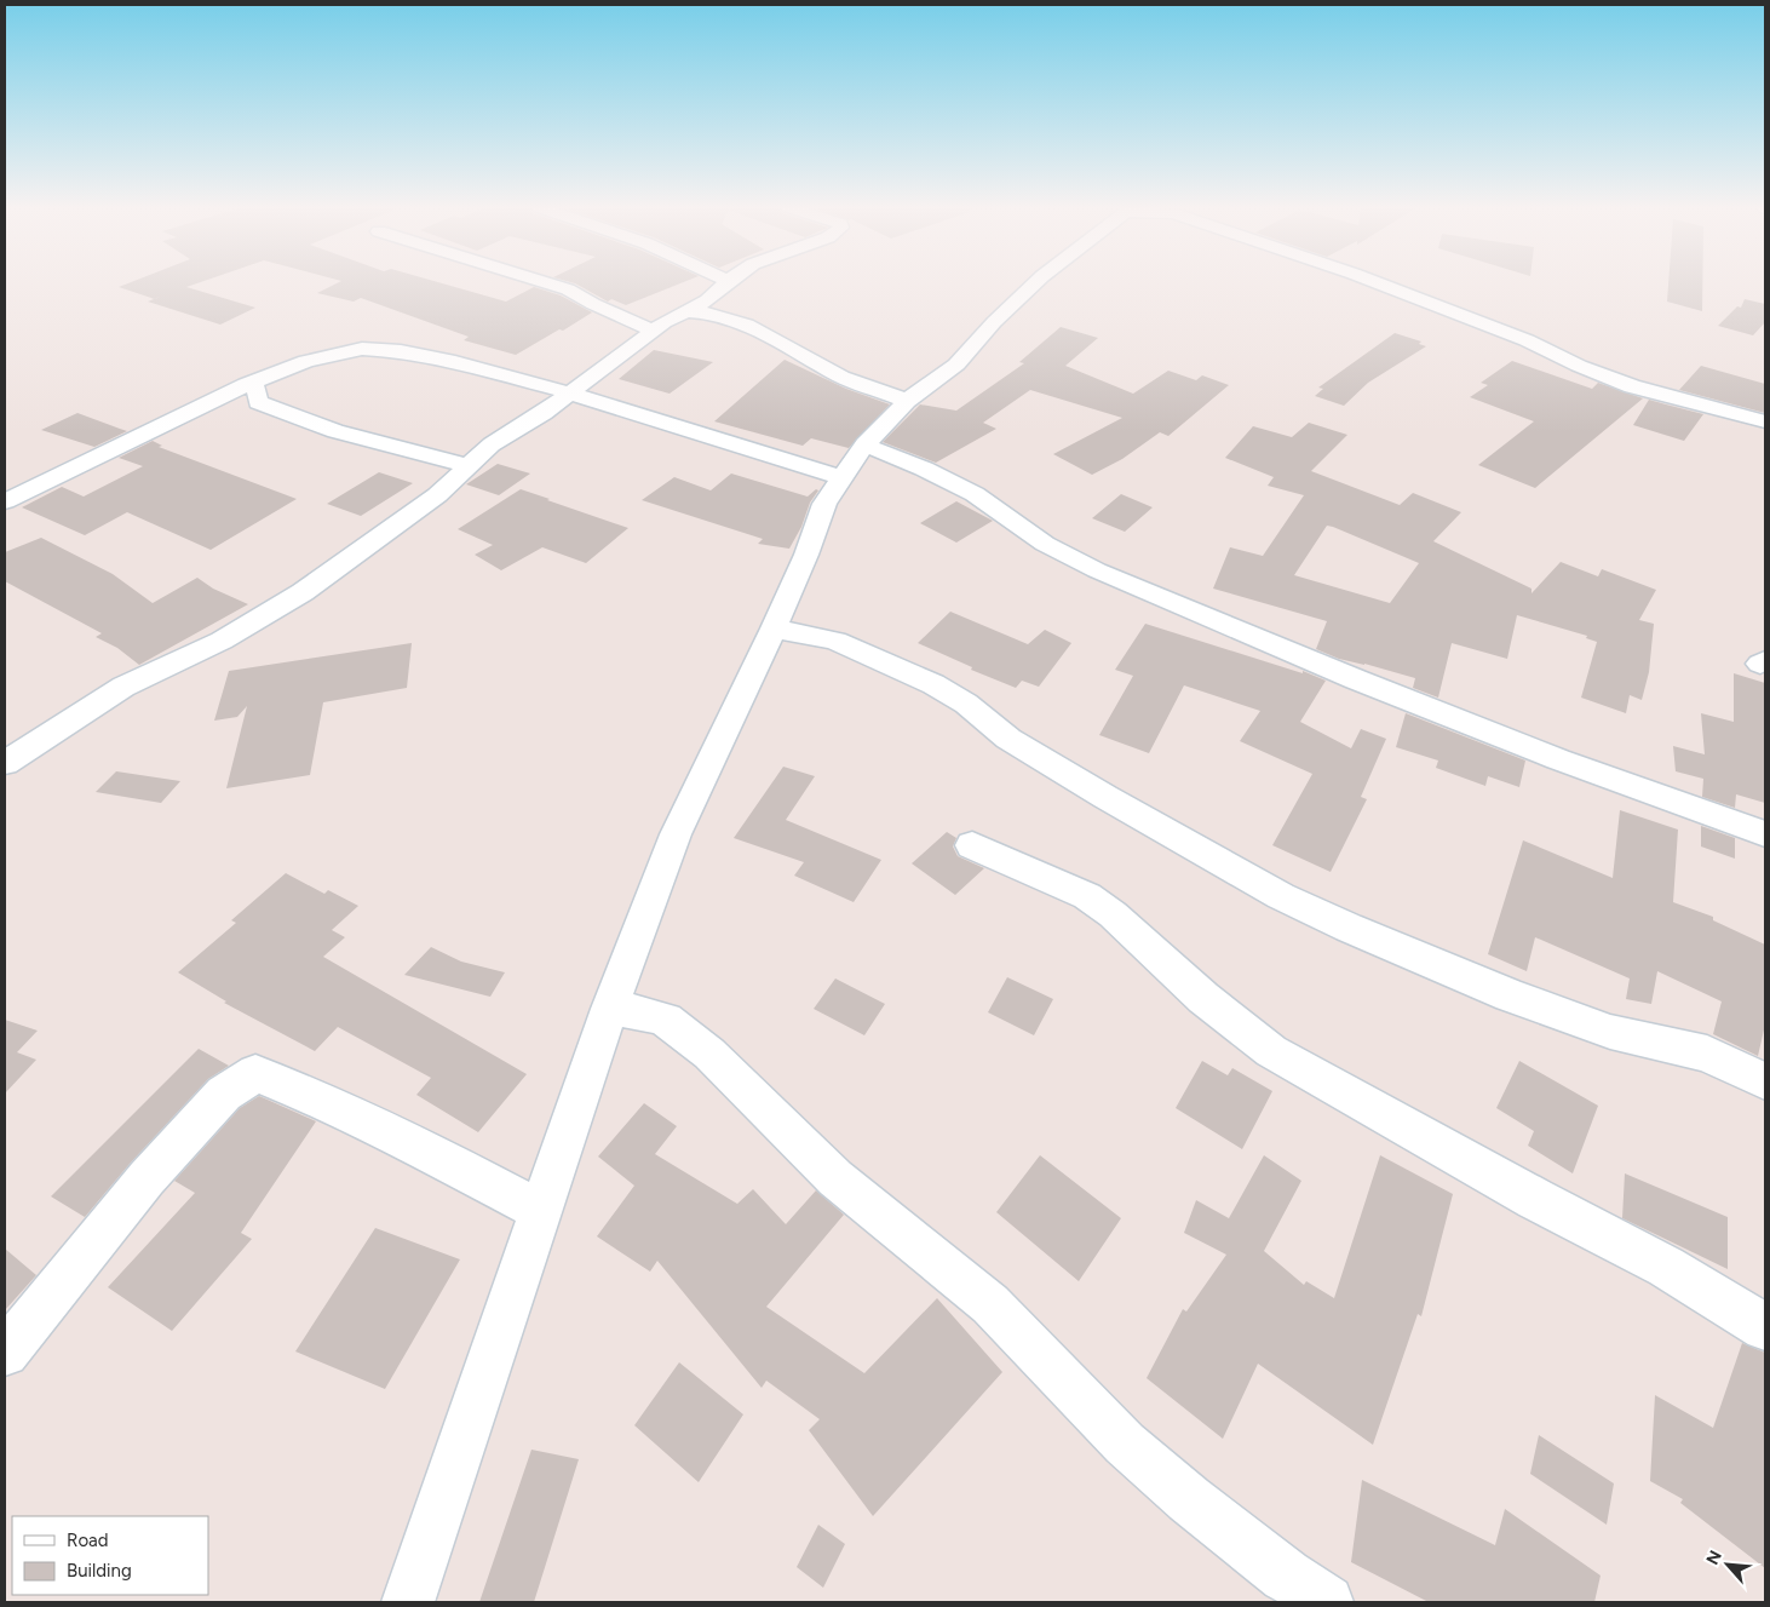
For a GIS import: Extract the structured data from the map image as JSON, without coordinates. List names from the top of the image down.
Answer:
{
  "legend": ["Road", "Building"],
  "north": "top left"
}
